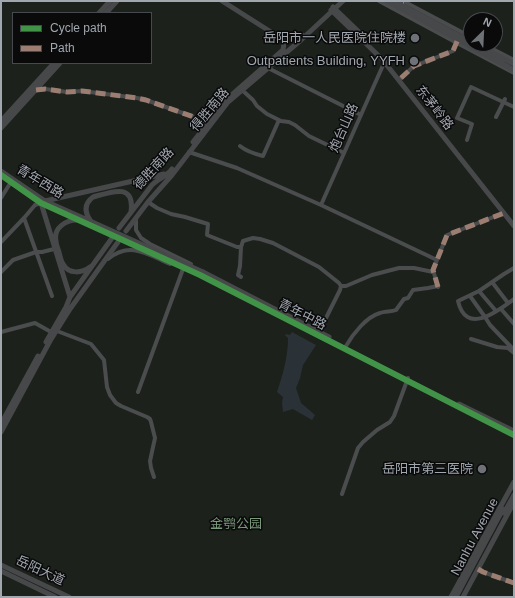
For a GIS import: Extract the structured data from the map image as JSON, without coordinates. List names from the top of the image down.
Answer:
{
  "streets": {
    "main road": [
      "东茅岭路",
      "得胜南路",
      "德胜南路",
      "青年西路",
      "青年中路",
      "Nanhu Avenue",
      "岳阳大道"
    ],
    "street": ["炮台山路"]
  },
  "crossings": [
    ["东茅岭路", "得胜南路"],
    ["东茅岭路", "炮台山路"],
    ["得胜南路", "德胜南路"],
    ["青年西路", "青年中路"]
  ],
  "parks": ["金鹗公园"],
  "places": ["岳阳市一人民医院住院楼", "Outpatients Building, YYFH", "岳阳市第三医院"],
  "legend": ["Cycle path", "Path"],
  "north": "top right"
}
